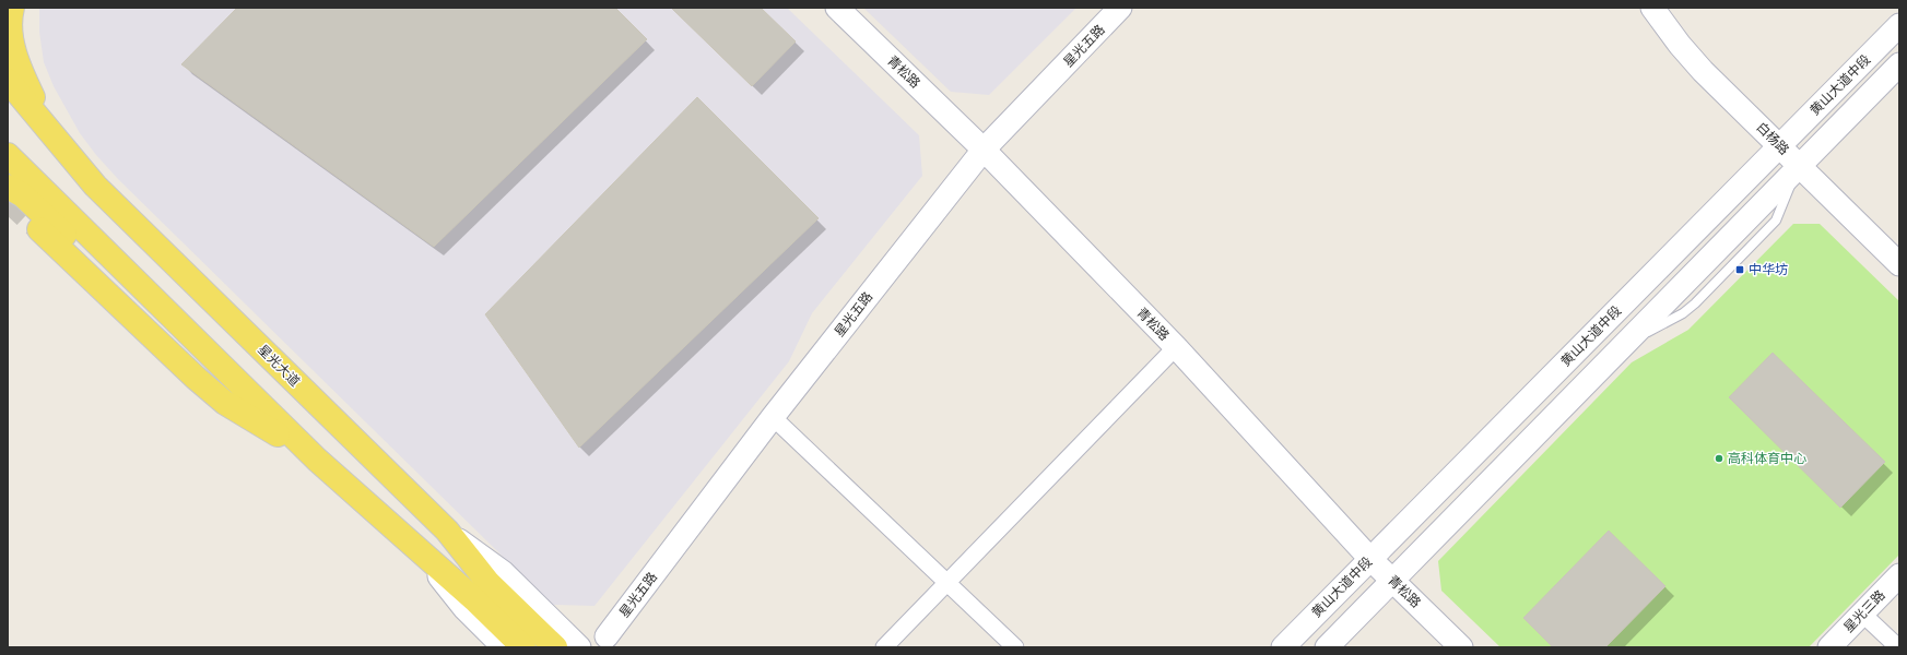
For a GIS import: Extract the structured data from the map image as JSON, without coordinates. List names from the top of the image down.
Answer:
{
  "streets": {
    "main road": ["星光大道"],
    "street": [
      "星光五路",
      "青松路",
      "黄山大道中段",
      "白杨路",
      "星光三路"
    ]
  },
  "crossings": [
    ["星光五路", "青松路"],
    ["青松路", "黄山大道中段"],
    ["黄山大道中段", "白杨路"]
  ],
  "places": {
    "transit": ["中华坊"],
    "other": ["高科体育中心"]
  }
}
